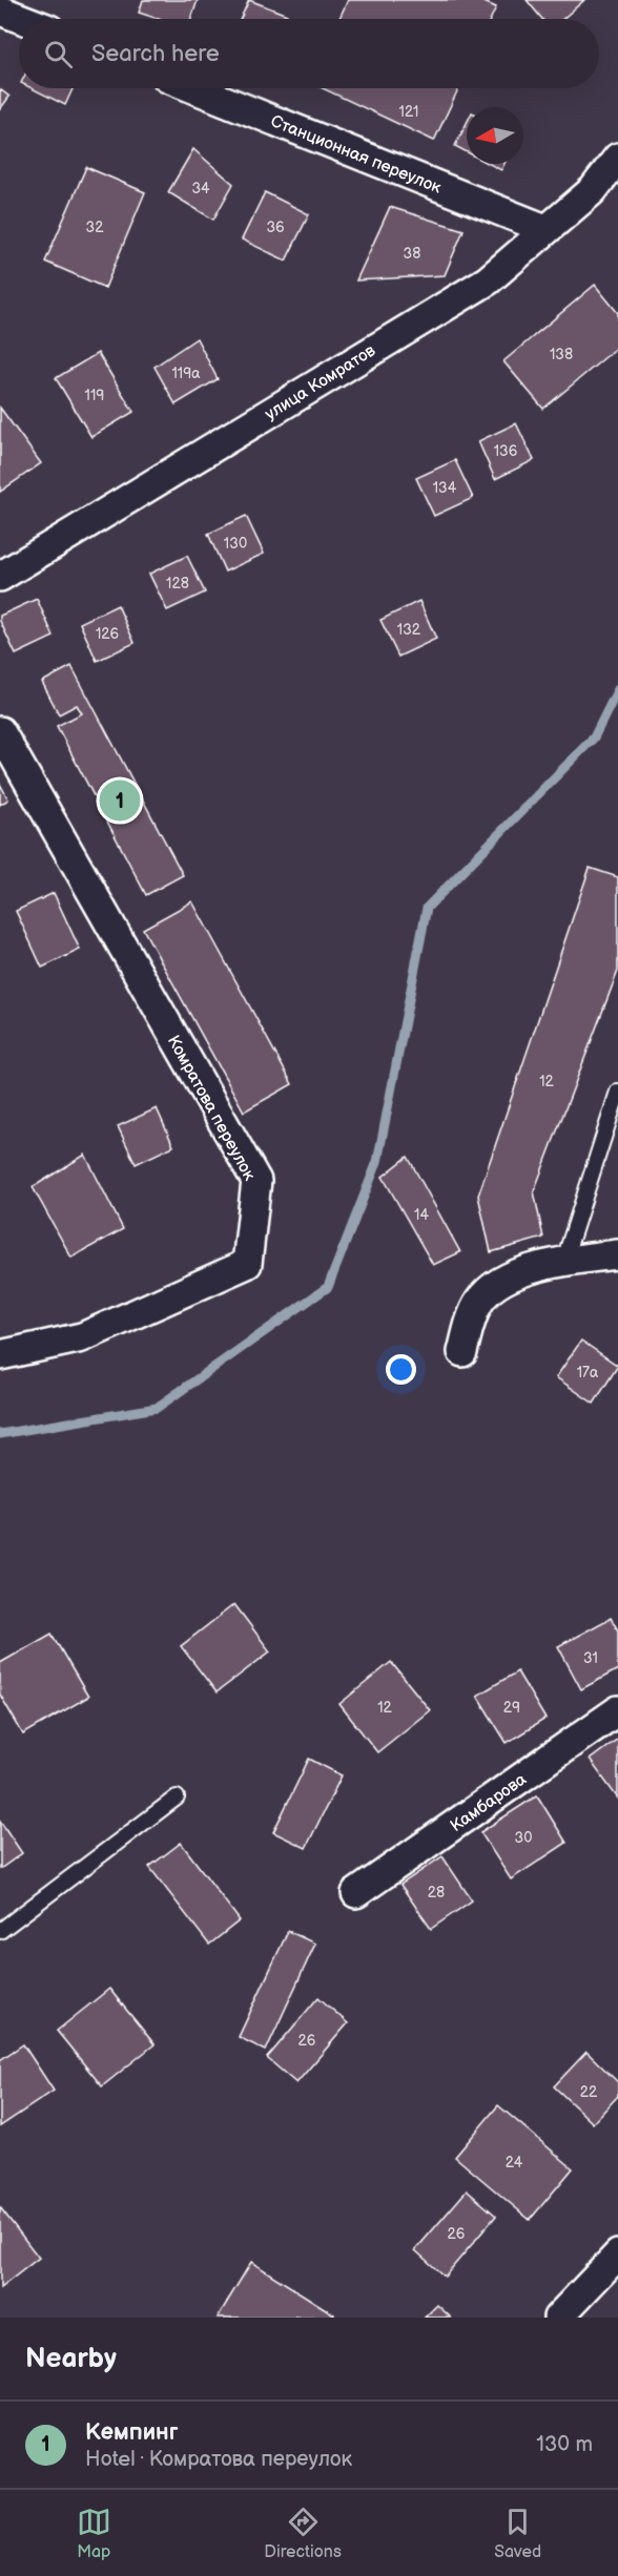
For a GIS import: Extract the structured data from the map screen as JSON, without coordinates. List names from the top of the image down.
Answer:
{
  "streets": {
    "street": [
      "Станционная переулок",
      "улица Комратов",
      "Комратова переулок",
      "Камбарова"
    ]
  },
  "crossings": [
    ["Станционная переулок", "улица Комратов"]
  ],
  "house_numbers": [
    "121",
    "34",
    "32",
    "36",
    "38",
    "138",
    "119а",
    "119",
    "136",
    "134",
    "130",
    "128",
    "132",
    "126",
    "12",
    "14",
    "17а",
    "31",
    "12",
    "29",
    "30",
    "28",
    "26",
    "22",
    "24",
    "26"
  ],
  "north": "left",
  "page": {
    "search": "Search here",
    "pins": "1",
    "heading": "Nearby",
    "list": [
      {
        "mark": "1",
        "name": "Кемпинг",
        "note": "Hotel · Комратова переулок",
        "value": "130 m"
      }
    ],
    "nav": ["Map", "Directions", "Saved"]
  }
}
